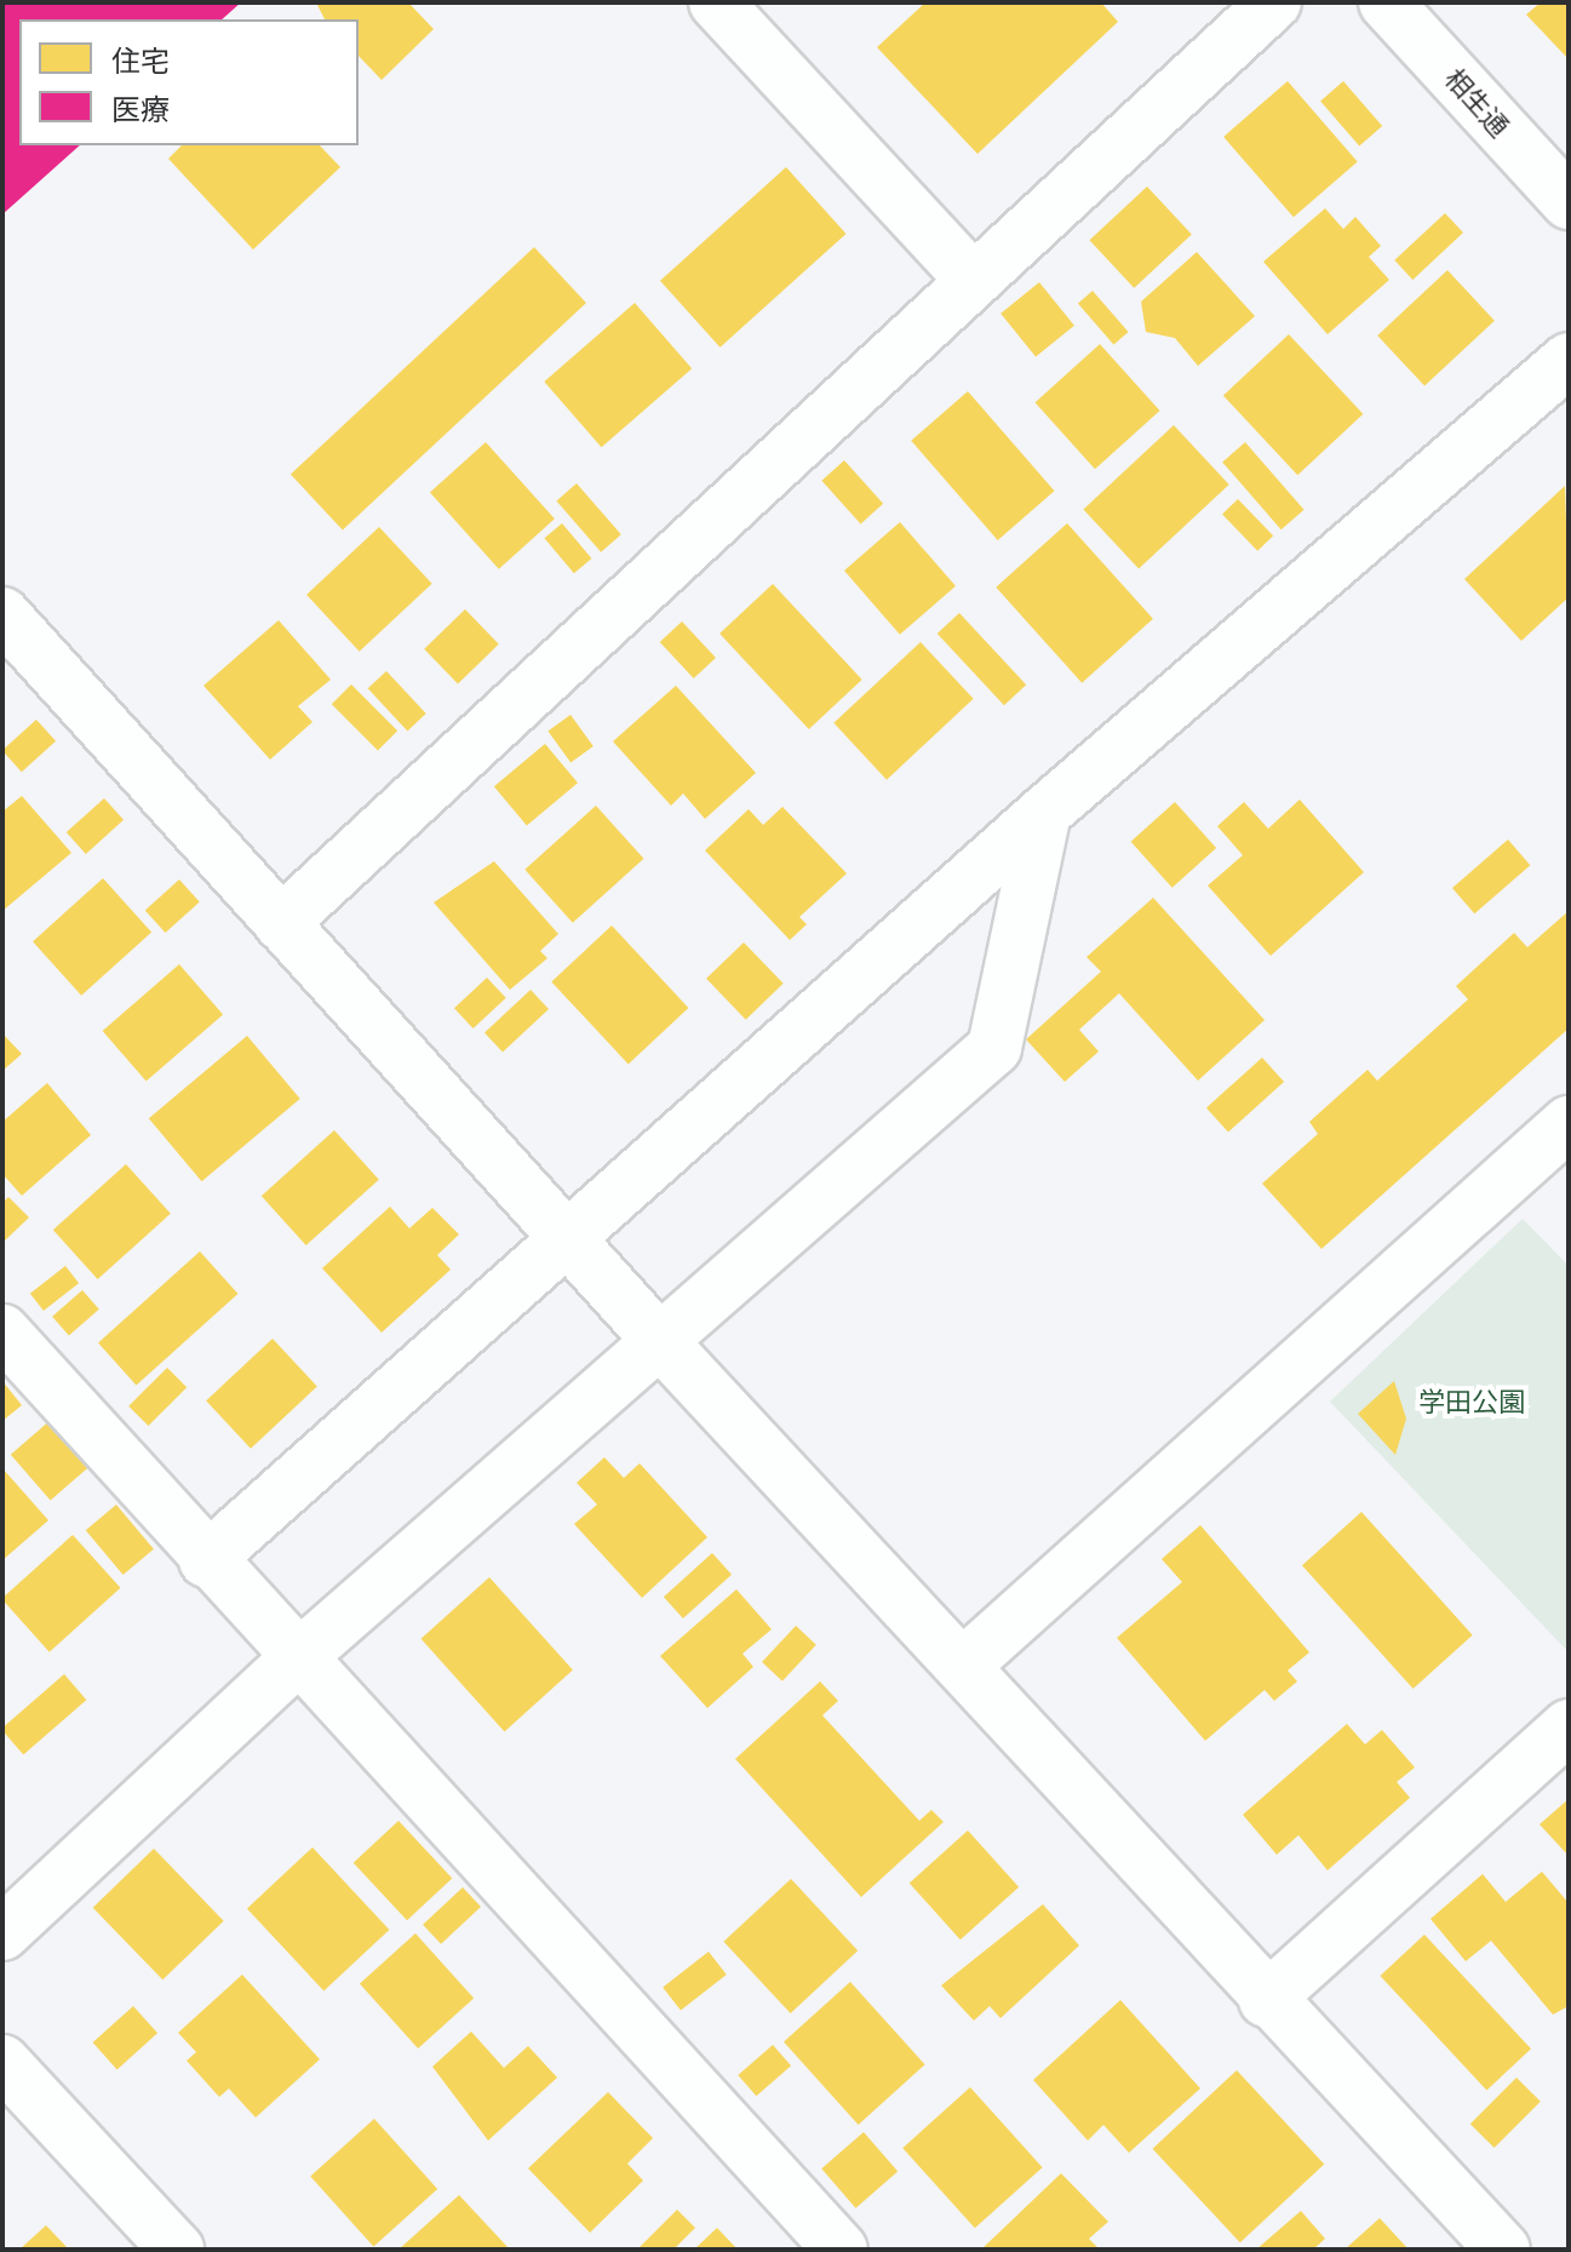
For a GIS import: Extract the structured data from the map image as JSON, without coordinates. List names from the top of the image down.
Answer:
{
  "streets": {
    "street": ["相生通"]
  },
  "parks": ["学田公園"],
  "legend": ["住宅", "医療"]
}
